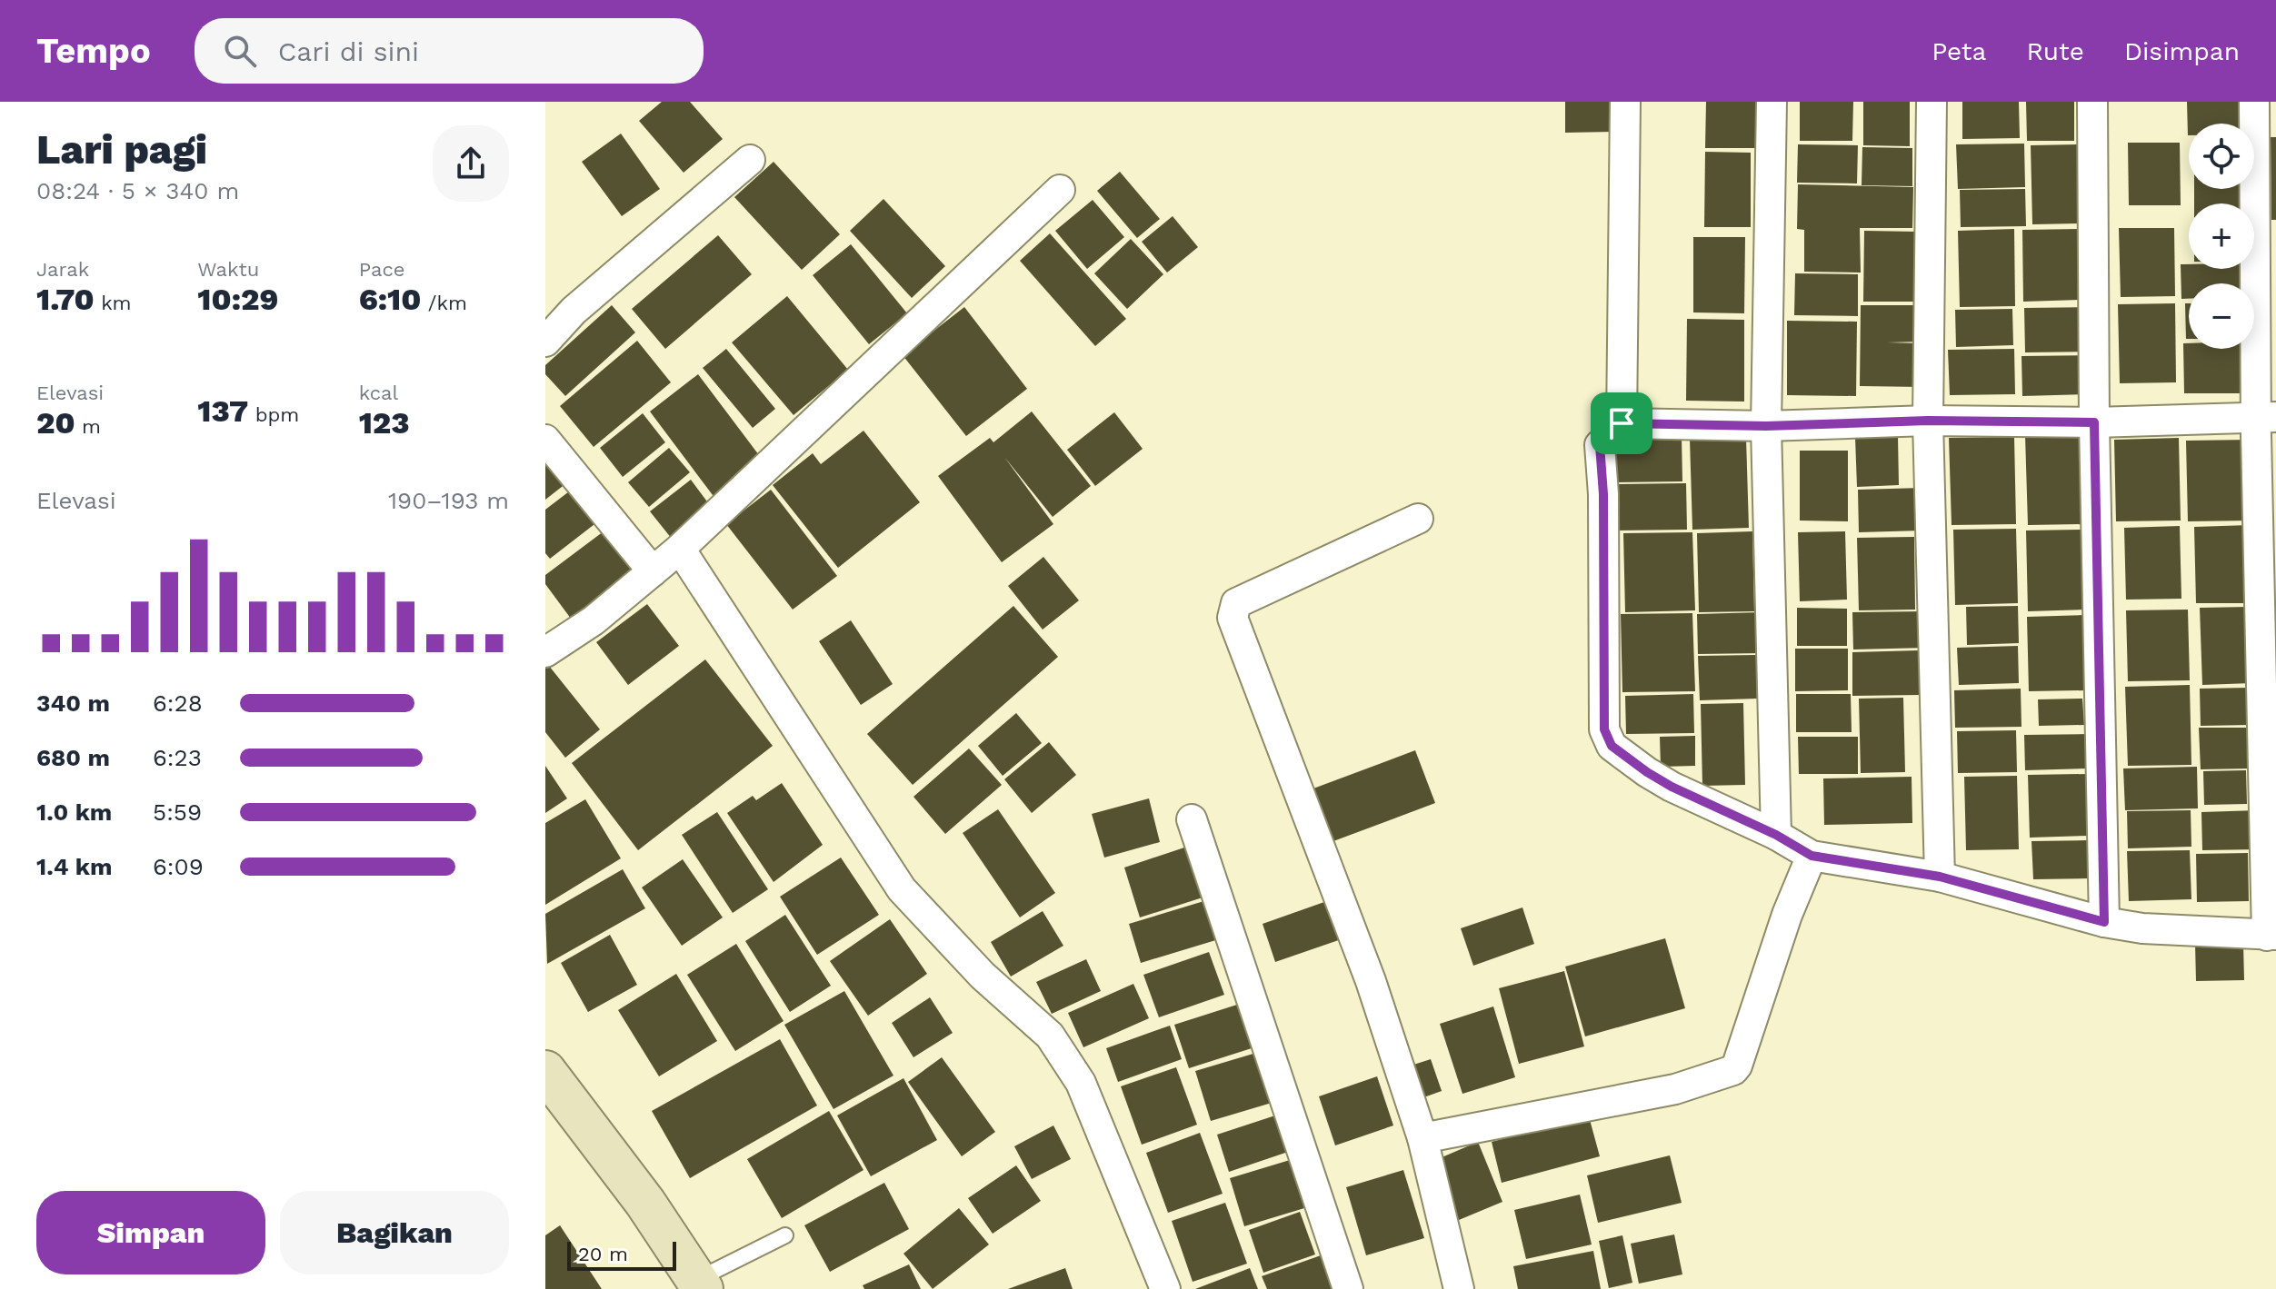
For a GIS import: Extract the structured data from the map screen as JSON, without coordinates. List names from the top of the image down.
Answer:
{
  "scale_bar": "20 m",
  "page": {
    "header": "Tempo",
    "search": "Cari di sini",
    "nav": ["Peta", "Rute", "Disimpan"],
    "heading": ["Lari pagi", "08:24 · 5 × 340 m"],
    "map_buttons": ["+", "−"],
    "stats": [
      ["Jarak", "1.70 km"],
      ["Waktu", "10:29"],
      ["Pace", "6:10 /km"],
      ["Elevasi", "20 m"],
      ["137 bpm"],
      ["kcal", "123"]
    ],
    "chart": ["Elevasi", "190–193 m"],
    "list": [
      {
        "name": "340 m",
        "note": "6:28"
      },
      {
        "name": "680 m",
        "note": "6:23"
      },
      {
        "name": "1.0 km",
        "note": "5:59"
      },
      {
        "name": "1.4 km",
        "note": "6:09"
      }
    ],
    "buttons": ["Simpan", "Bagikan"],
    "scale": "20 m"
  }
}
